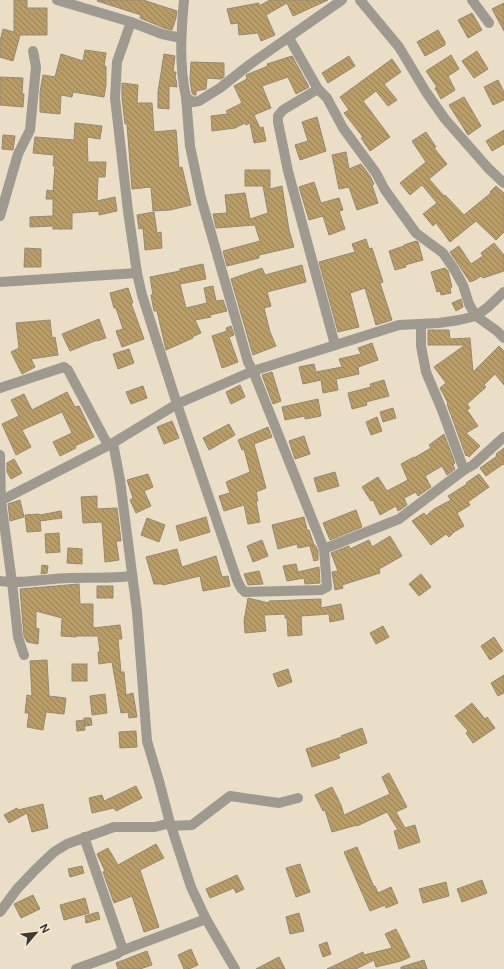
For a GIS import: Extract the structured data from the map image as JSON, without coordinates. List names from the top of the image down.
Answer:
{
  "north": "top right"
}
